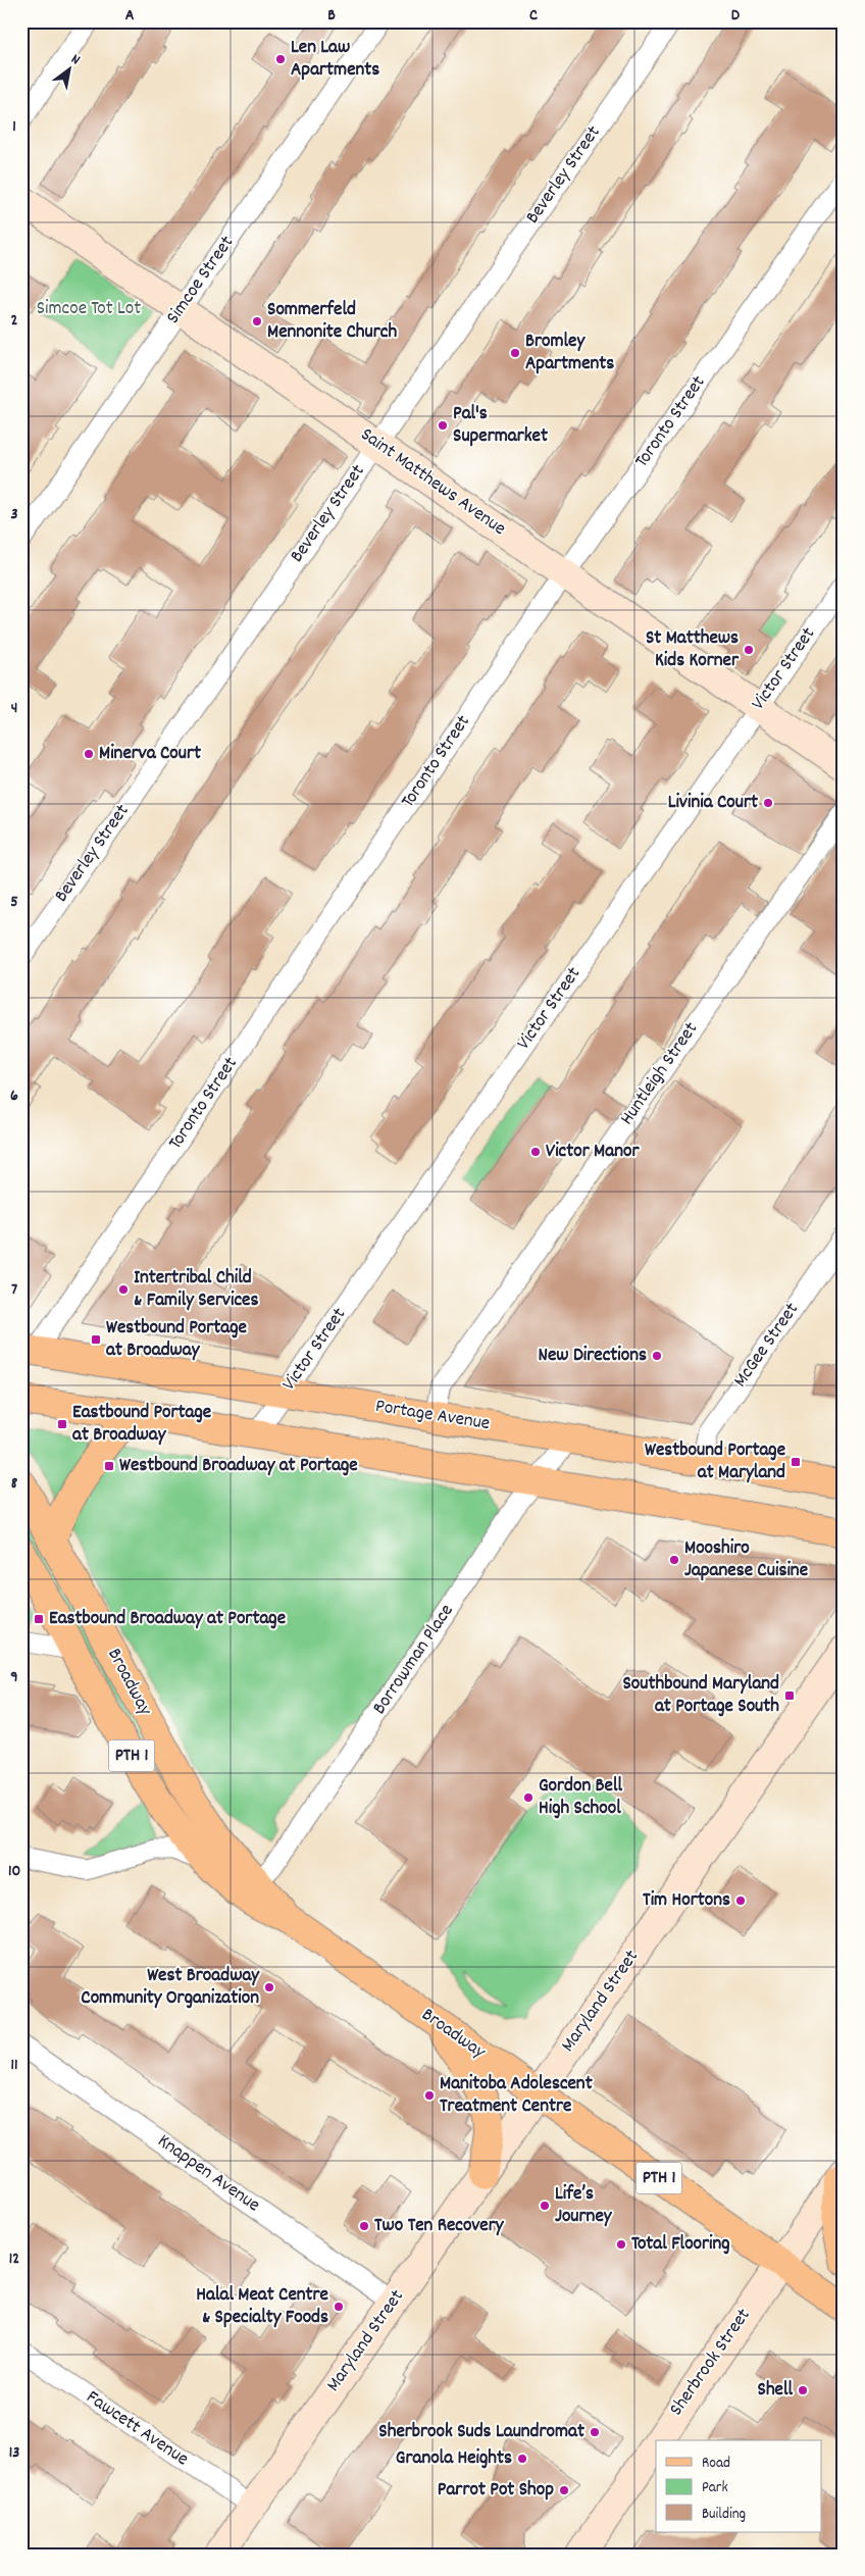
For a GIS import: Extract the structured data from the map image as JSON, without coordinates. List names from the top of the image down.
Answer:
{
  "streets": {
    "main road": [
      "Saint Matthews Avenue",
      "Portage Avenue",
      "Broadway",
      "PTH 1",
      "Maryland Street",
      "Sherbrook Street"
    ],
    "street": [
      "Beverley Street",
      "Simcoe Street",
      "Toronto Street",
      "Victor Street",
      "Huntleigh Street",
      "McGee Street",
      "Borrowman Place",
      "Knappen Avenue",
      "Fawcett Avenue"
    ]
  },
  "crossings": [
    ["Beverley Street", "Saint Matthews Avenue"],
    ["Simcoe Street", "Saint Matthews Avenue"],
    ["Toronto Street", "Saint Matthews Avenue"],
    ["Toronto Street", "Portage Avenue"],
    ["Saint Matthews Avenue", "Victor Street"],
    ["Victor Street", "Portage Avenue"],
    ["Huntleigh Street", "Portage Avenue"],
    ["McGee Street", "Portage Avenue"],
    ["Portage Avenue", "Borrowman Place"],
    ["Borrowman Place", "Broadway"],
    ["Broadway", "Maryland Street"],
    ["Broadway", "Sherbrook Street"],
    ["Maryland Street", "Knappen Avenue"],
    ["Maryland Street", "Fawcett Avenue"]
  ],
  "parks": ["Simcoe Tot Lot"],
  "places": {
    "other": [
      "Len Law Apartments",
      "Sommerfeld Mennonite Church",
      "Bromley Apartments",
      "Pal's Supermarket",
      "St Matthews Kids Korner",
      "Minerva Court",
      "Livinia Court",
      "Victor Manor",
      "Intertribal Child & Family Services",
      "New Directions",
      "Mooshiro Japanese Cuisine",
      "Gordon Bell High School",
      "Tim Hortons",
      "West Broadway Community Organization",
      "Manitoba Adolescent Treatment Centre",
      "Life’s Journey",
      "Two Ten Recovery",
      "Total Flooring",
      "Halal Meat Centre & Specialty Foods",
      "Shell",
      "Sherbrook Suds Laundromat",
      "Granola Heights",
      "Parrot Pot Shop"
    ],
    "transit": [
      "Westbound Portage at Broadway",
      "Eastbound Portage at Broadway",
      "Westbound Portage at Maryland",
      "Westbound Broadway at Portage",
      "Eastbound Broadway at Portage",
      "Southbound Maryland at Portage South"
    ]
  },
  "legend": ["Road", "Park", "Building"],
  "north": "top right",
  "grid": {
    "columns": [
      "A",
      "B",
      "C",
      "D"
    ],
    "rows": [
      "1",
      "2",
      "3",
      "4",
      "5",
      "6",
      "7",
      "8",
      "9",
      "10",
      "11",
      "12",
      "13"
    ]
  }
}
